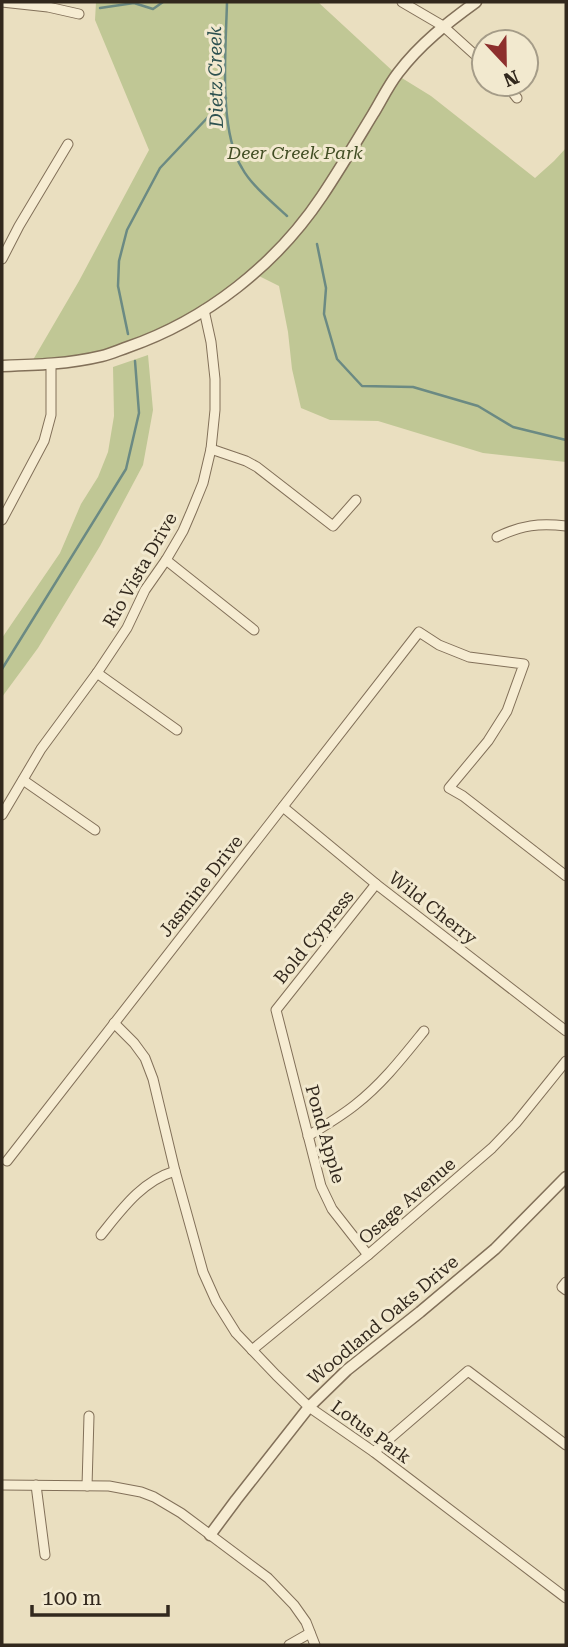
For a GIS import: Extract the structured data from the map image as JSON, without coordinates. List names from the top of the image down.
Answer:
{
  "streets": {
    "street": [
      "Rio Vista Drive",
      "Jasmine Drive",
      "Wild Cherry",
      "Bold Cypress",
      "Pond Apple",
      "Osage Avenue",
      "Woodland Oaks Drive",
      "Lotus Park"
    ]
  },
  "crossings": [
    ["Jasmine Drive", "Wild Cherry"],
    ["Jasmine Drive", "Lotus Park"],
    ["Wild Cherry", "Bold Cypress"],
    ["Bold Cypress", "Pond Apple"],
    ["Pond Apple", "Osage Avenue"],
    ["Osage Avenue", "Lotus Park"],
    ["Woodland Oaks Drive", "Lotus Park"]
  ],
  "water": ["Dietz Creek"],
  "parks": ["Deer Creek Park"],
  "scale_bar": "100 m",
  "north": "bottom"
}
